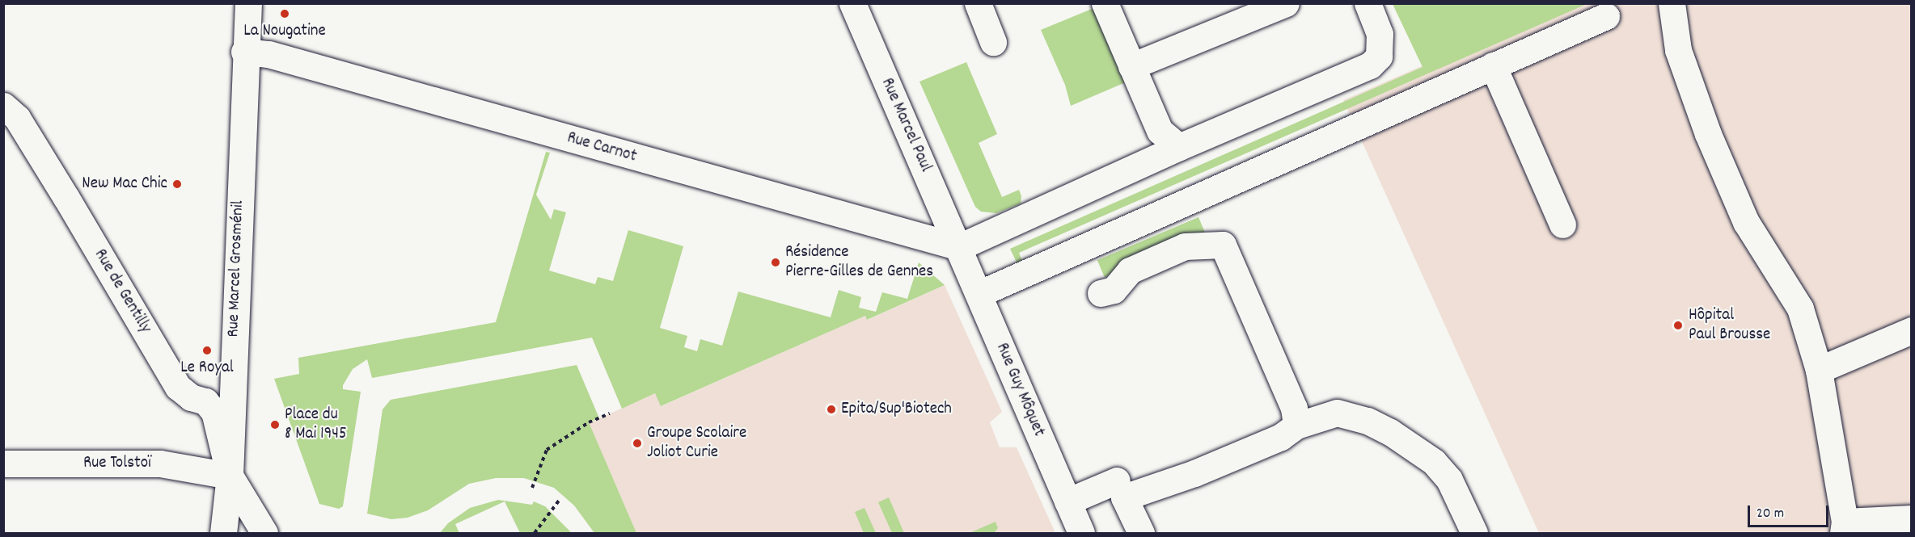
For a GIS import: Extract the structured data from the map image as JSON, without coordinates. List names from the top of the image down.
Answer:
{
  "streets": {
    "street": [
      "Rue Marcel Paul",
      "Rue Carnot",
      "Rue Marcel Grosménil",
      "Rue de Gentilly",
      "Rue Guy Môquet",
      "Rue Tolstoï"
    ]
  },
  "crossings": [
    ["Rue Marcel Paul", "Rue Carnot"],
    ["Rue Marcel Paul", "Rue Guy Môquet"],
    ["Rue Carnot", "Rue Marcel Grosménil"],
    ["Rue Carnot", "Rue Guy Môquet"],
    ["Rue Marcel Grosménil", "Rue de Gentilly"],
    ["Rue Marcel Grosménil", "Rue Tolstoï"],
    ["Rue de Gentilly", "Rue Tolstoï"]
  ],
  "places": [
    "La Nougatine",
    "New Mac Chic",
    "Résidence Pierre-Gilles de Gennes",
    "Hôpital Paul Brousse",
    "Le Royal",
    "Epita/Sup'Biotech",
    "Place du 8 Mai 1945",
    "Groupe Scolaire Joliot Curie"
  ],
  "scale_bar": "20 m"
}
